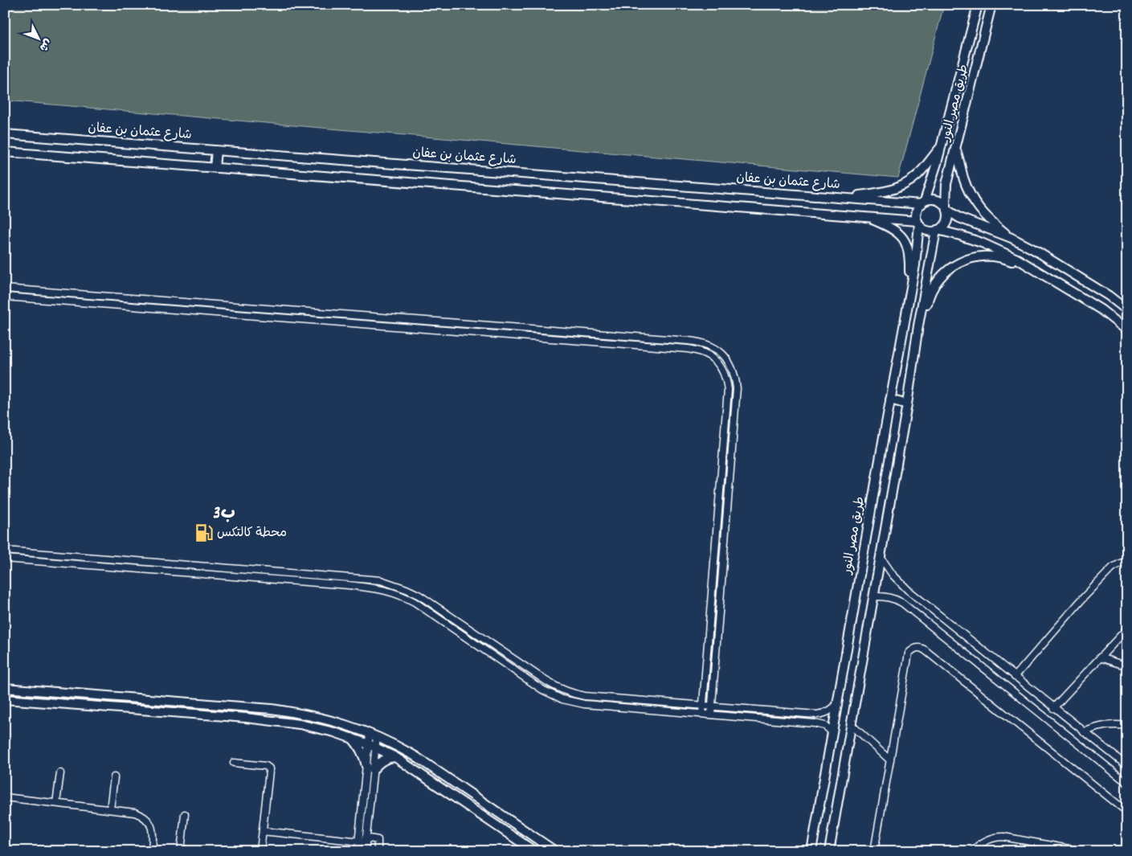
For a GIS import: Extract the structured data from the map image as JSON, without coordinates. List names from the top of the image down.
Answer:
{
  "streets": {
    "street": ["طريق مصر النور", "شارع عثمان بن عفان"]
  },
  "crossings": [
    ["طريق مصر النور", "شارع عثمان بن عفان"]
  ],
  "districts": ["ب3"],
  "places": {
    "fuel station": ["محطة كالتكس"]
  },
  "north": "bottom right"
}
